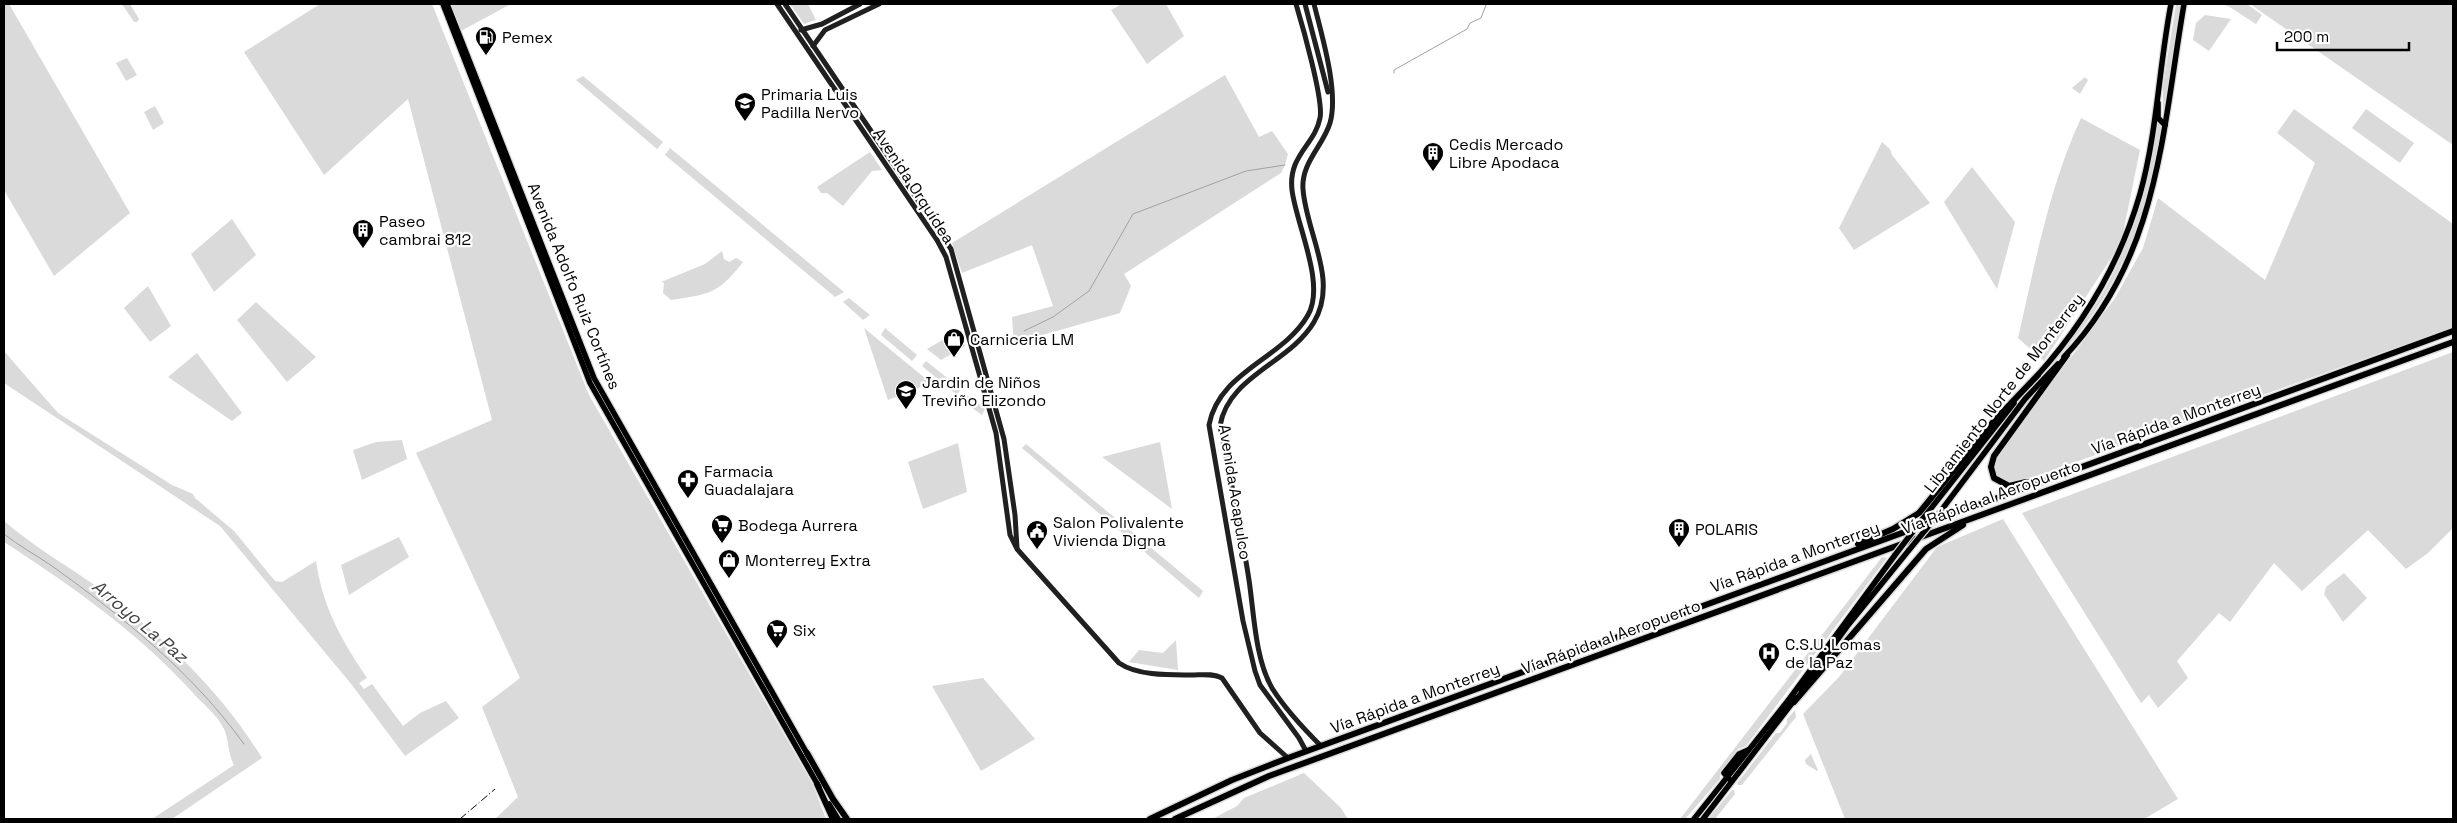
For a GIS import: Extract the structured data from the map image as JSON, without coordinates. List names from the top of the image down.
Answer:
{
  "streets": {
    "highway": ["Vía Rápida a Monterrey", "Vía Rápida al Aeropuerto"],
    "main road": ["Avenida Adolfo Ruiz Cortínes", "Libramiento Norte de Monterrey"],
    "street": ["Avenida Orquídea", "Avenida Acapulco"]
  },
  "crossings": [
    ["Avenida Orquídea", "Vía Rápida a Monterrey"],
    ["Libramiento Norte de Monterrey", "Vía Rápida a Monterrey"],
    ["Vía Rápida a Monterrey", "Avenida Acapulco"]
  ],
  "water": ["Arroyo La Paz"],
  "places": {
    "fuel station": ["Pemex"],
    "school or university": ["Primaria Luis Padilla Nervo", "Jardin de Niños Treviño Elizondo"],
    "building": ["Cedis Mercado Libre Apodaca", "Paseo cambrai 812", "POLARIS"],
    "shop": ["Carniceria LM", "Monterrey Extra"],
    "pharmacy": ["Farmacia Guadalajara"],
    "supermarket": ["Bodega Aurrera", "Six"],
    "public building": ["Salon Polivalente Vivienda Digna"],
    "hospital": ["C.S.U. Lomas de la Paz"]
  },
  "scale_bar": "200 m"
}
